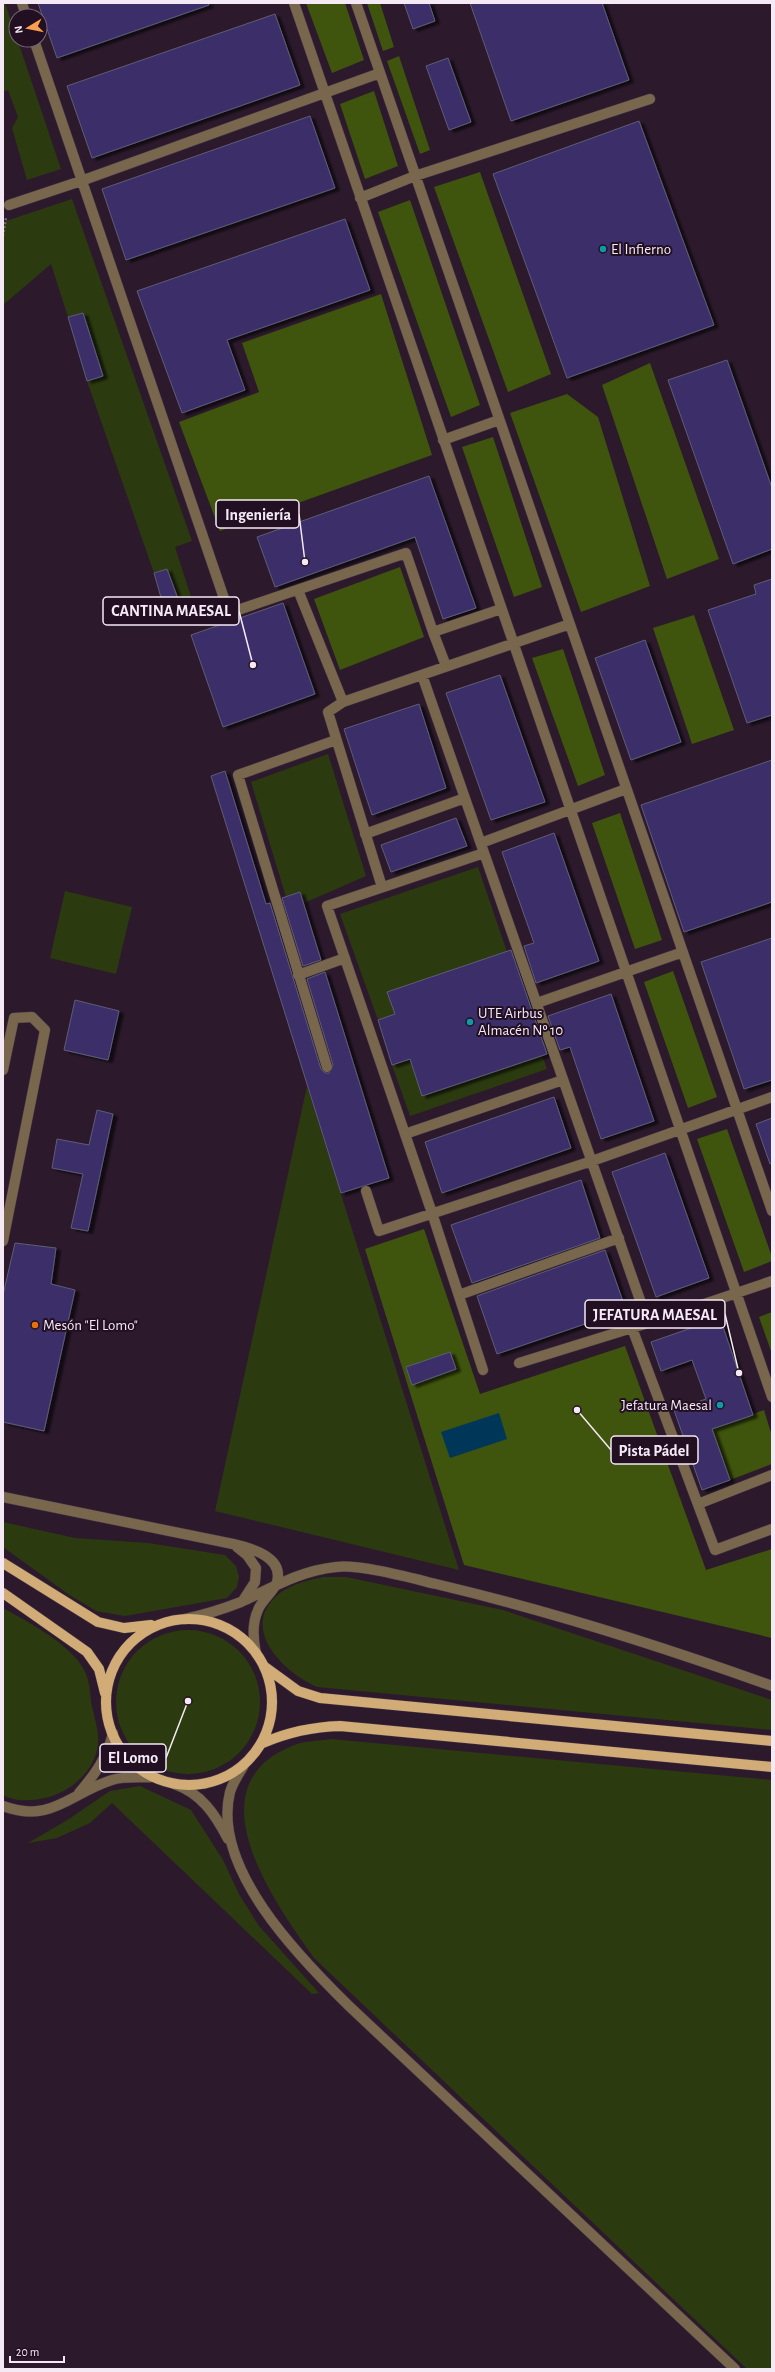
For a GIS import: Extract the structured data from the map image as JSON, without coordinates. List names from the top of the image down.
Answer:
{
  "places": [
    "El Infierno",
    "Ingeniería",
    "CANTINA MAESAL",
    "UTE Airbus Almacén Nº 10",
    "Mesón \"El Lomo\"",
    "JEFATURA MAESAL",
    "Jefatura Maesal",
    "Pista Pádel",
    "El Lomo"
  ],
  "scale_bar": "20 m",
  "north": "left"
}
